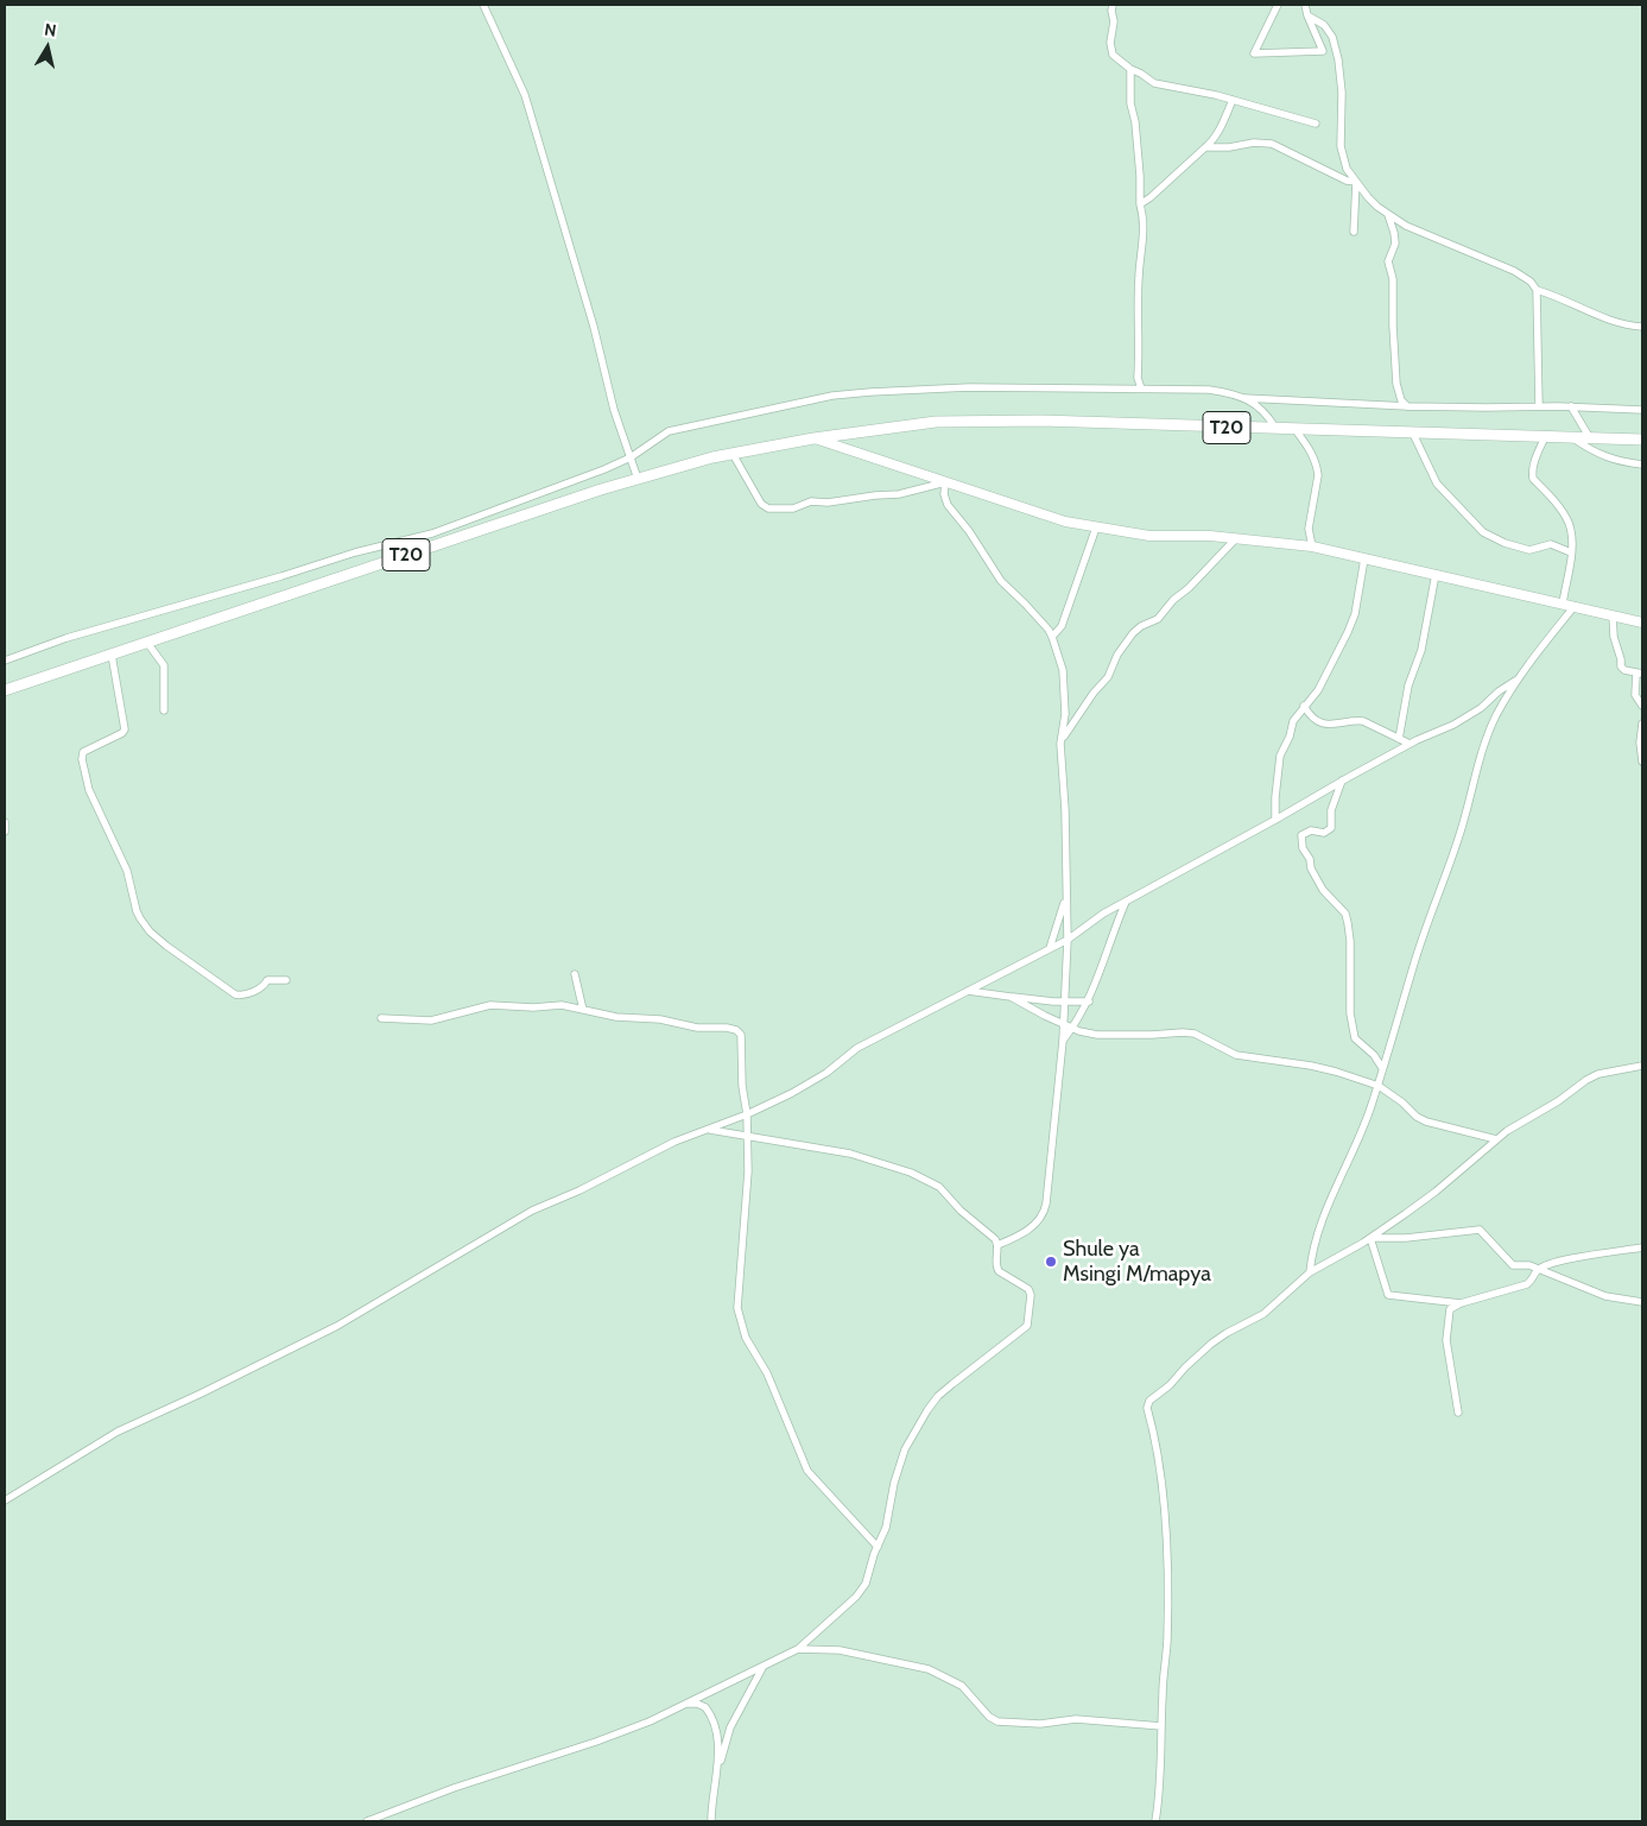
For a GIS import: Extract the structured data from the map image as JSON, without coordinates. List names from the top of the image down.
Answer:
{
  "streets": {
    "main road": ["T20"]
  },
  "places": ["Shule ya Msingi M/mapya"],
  "north": "top"
}
